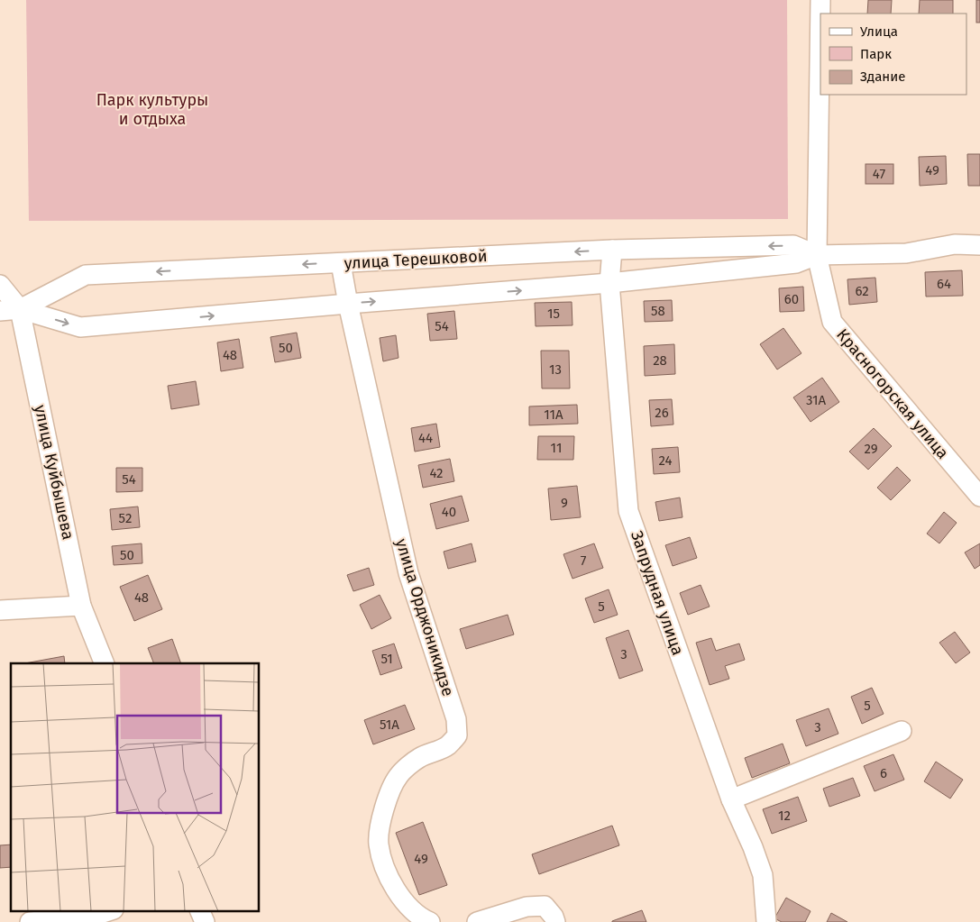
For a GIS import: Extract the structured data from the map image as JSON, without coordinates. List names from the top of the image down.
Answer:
{
  "streets": {
    "street": [
      "улица Терешковой",
      "Красногорская улица",
      "улица Куйбышева",
      "Запрудная улица",
      "улица Орджоникидзе"
    ]
  },
  "crossings": [
    ["улица Терешковой", "Красногорская улица"],
    ["улица Терешковой", "улица Куйбышева"],
    ["улица Терешковой", "Запрудная улица"],
    ["улица Терешковой", "улица Орджоникидзе"]
  ],
  "parks": ["Парк культуры и отдыха"],
  "house_numbers": [
    "49",
    "47",
    "64",
    "62",
    "60",
    "58",
    "15",
    "54",
    "50",
    "48",
    "28",
    "13",
    "31А",
    "26",
    "11А",
    "44",
    "11",
    "29",
    "24",
    "42",
    "54",
    "9",
    "40",
    "52",
    "50",
    "7",
    "48",
    "5",
    "3",
    "51",
    "5",
    "51А",
    "3",
    "6",
    "12",
    "49"
  ],
  "legend": ["Улица", "Парк", "Здание"]
}
